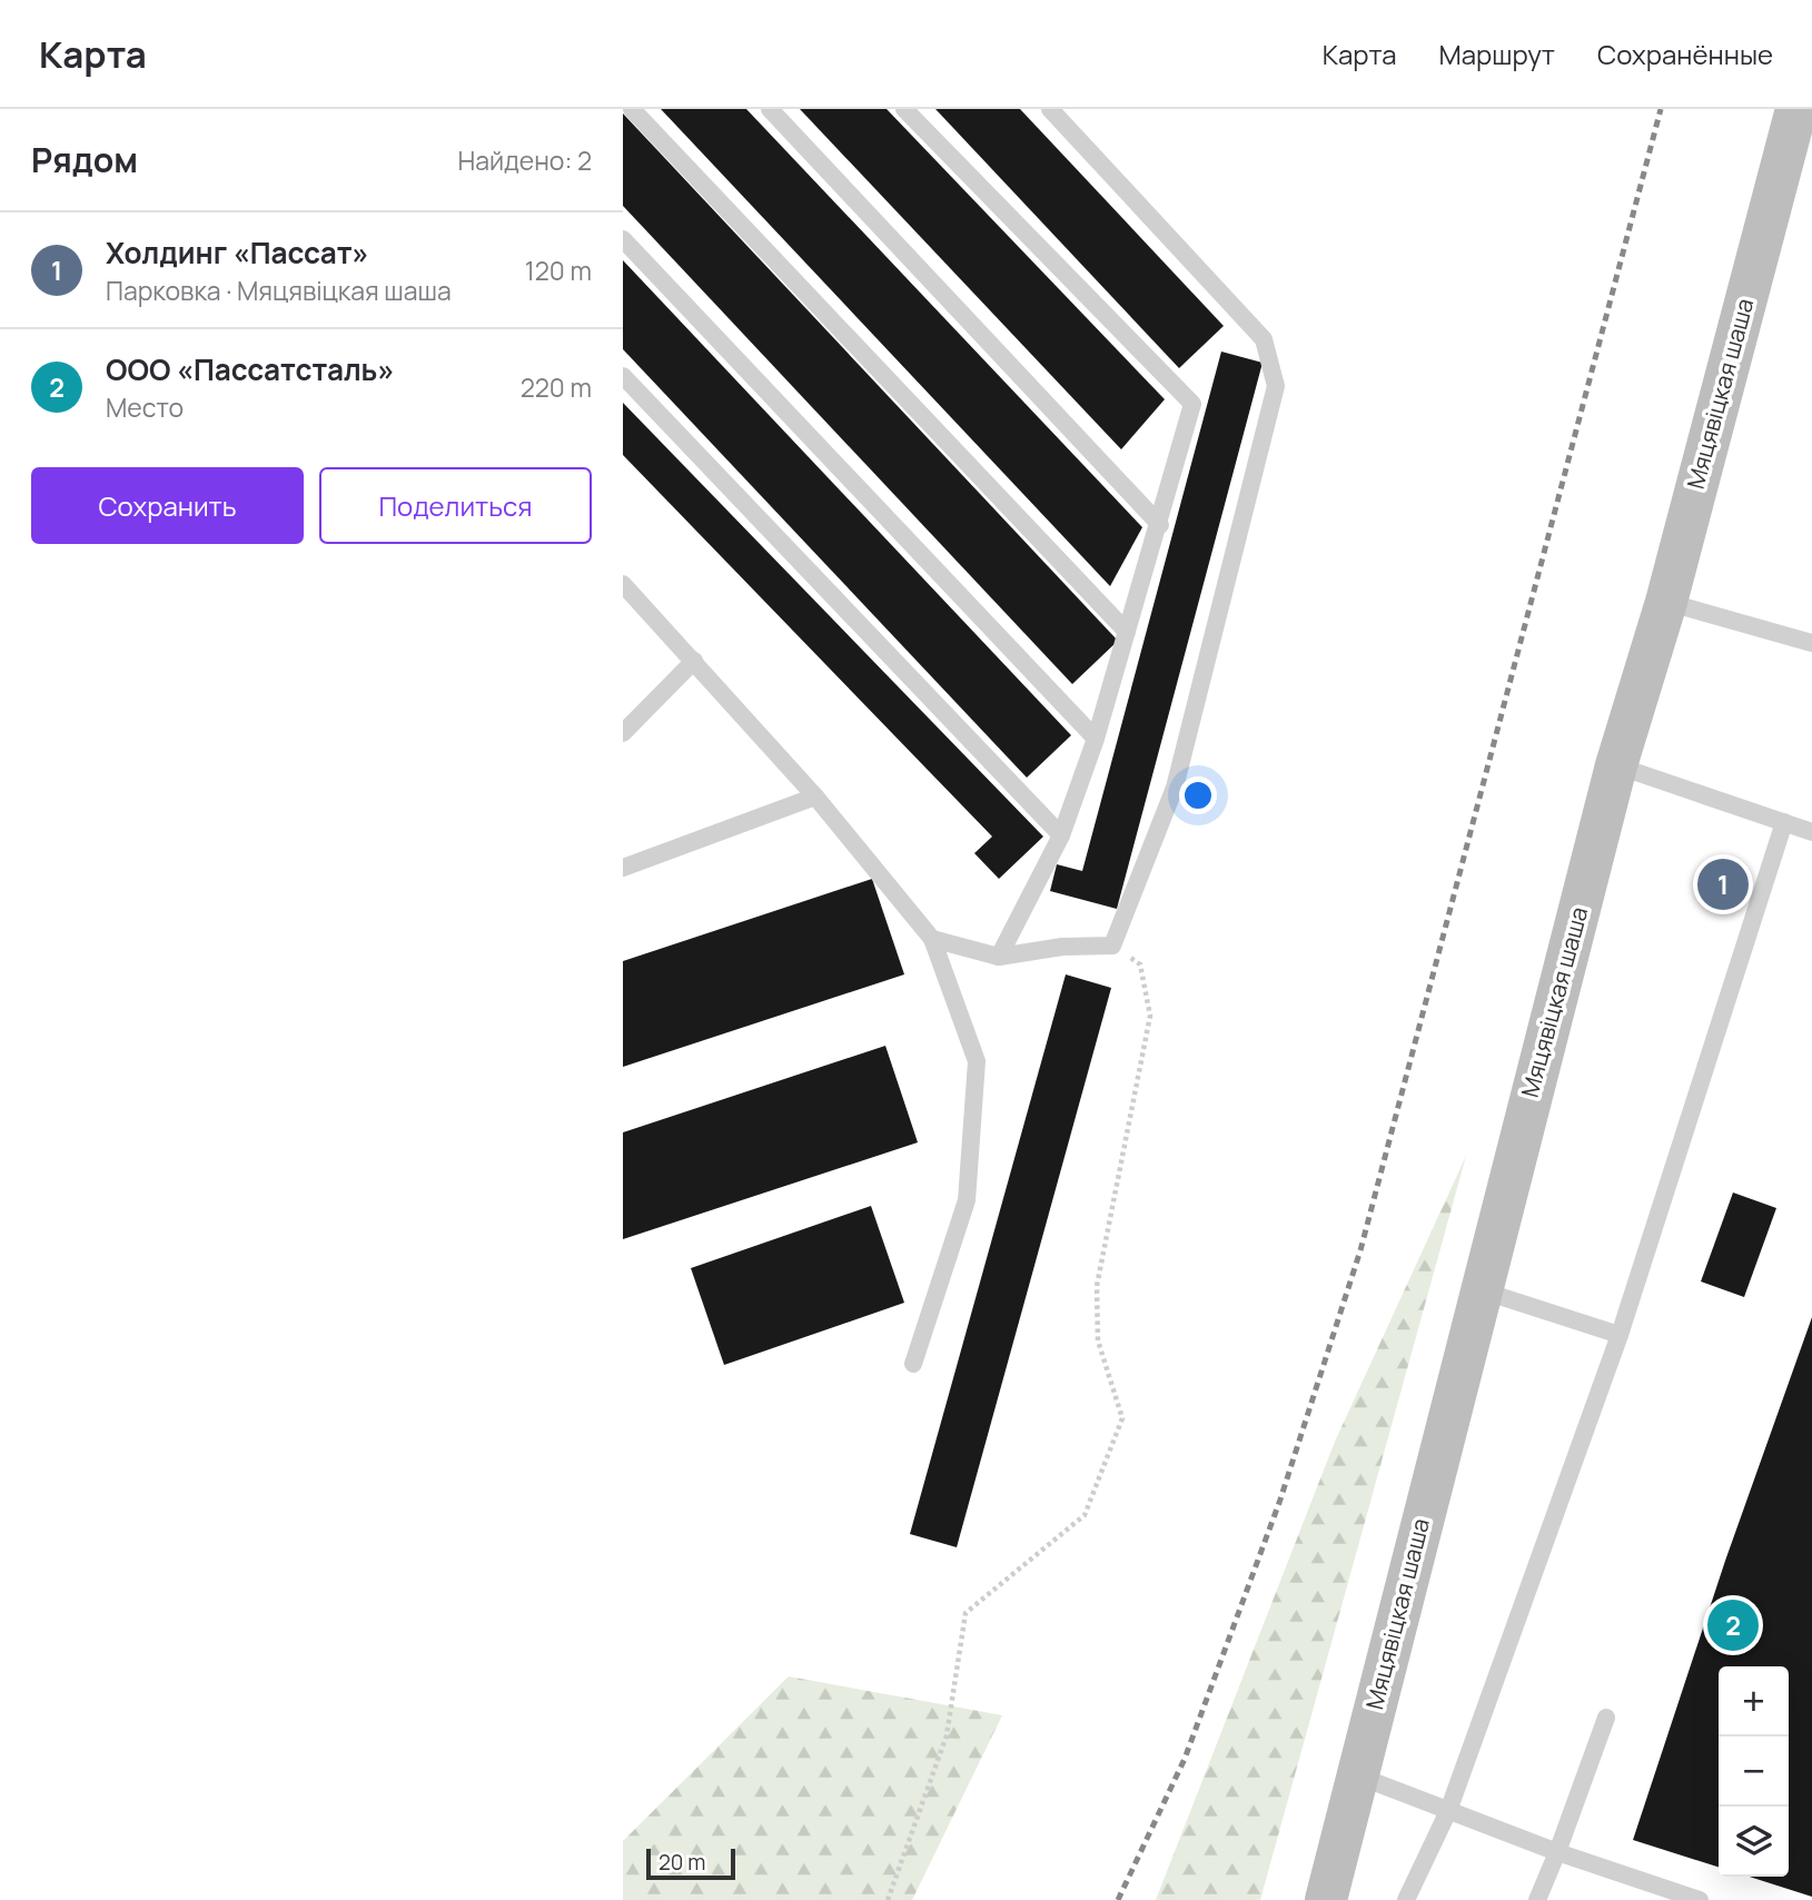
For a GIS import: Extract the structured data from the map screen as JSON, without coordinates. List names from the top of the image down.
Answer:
{
  "streets": {
    "main road": ["Мяцявіцкая шаша"]
  },
  "scale_bar": "20 m",
  "page": {
    "header": "Карта",
    "nav": ["Карта", "Маршрут", "Сохранённые"],
    "heading": ["Рядом", "Найдено: 2"],
    "list": [
      {
        "mark": "1",
        "name": "Холдинг «Пассат»",
        "note": "Парковка · Мяцявіцкая шаша",
        "value": "120 m"
      },
      {
        "mark": "2",
        "name": "ООО «Пассатсталь»",
        "note": "Место",
        "value": "220 m"
      }
    ],
    "buttons": ["Сохранить", "Поделиться"],
    "pins": ["1", "2"],
    "map_buttons": ["+", "−"],
    "scale": "20 m"
  }
}
